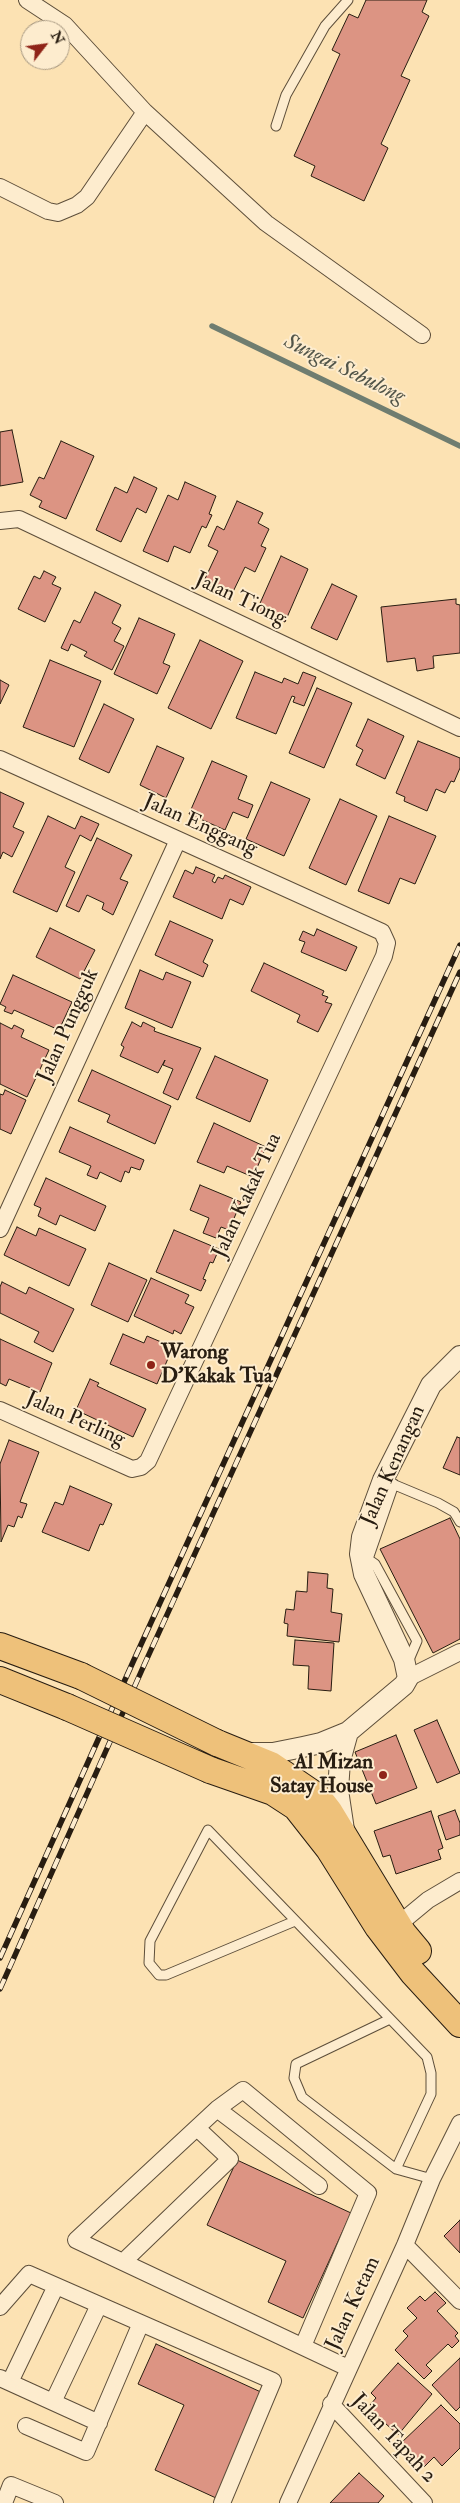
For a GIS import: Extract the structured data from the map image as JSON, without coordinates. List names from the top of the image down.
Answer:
{
  "streets": {
    "street": [
      "Jalan Tiong",
      "Jalan Enggang",
      "Jalan Pungguk",
      "Jalan Kakak Tua",
      "Jalan Perling",
      "Jalan Kenangan",
      "Jalan Ketam",
      "Jalan Tapah 2"
    ]
  },
  "crossings": [
    ["Jalan Enggang", "Jalan Pungguk"],
    ["Jalan Enggang", "Jalan Kakak Tua"],
    ["Jalan Kakak Tua", "Jalan Perling"],
    ["Jalan Ketam", "Jalan Tapah 2"]
  ],
  "water": ["Sungai Sebulong"],
  "places": ["Warong D’Kakak Tua", "Al Mizan Satay House"],
  "north": "top right"
}
